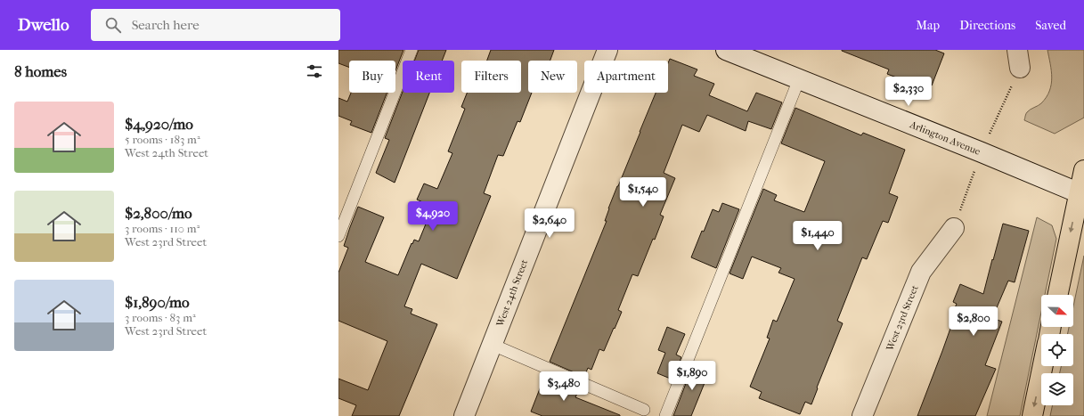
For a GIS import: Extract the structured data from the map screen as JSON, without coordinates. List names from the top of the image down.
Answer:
{
  "streets": {
    "street": ["Arlington Avenue", "West 24th Street", "West 23rd Street"]
  },
  "north": "right",
  "page": {
    "header": "Dwello",
    "search": "Search here",
    "nav": ["Map", "Directions", "Saved"],
    "heading": "8 homes",
    "chip": [
      "Buy",
      "Rent",
      "Filters",
      "New",
      "Apartment"
    ],
    "price": [
      "$2,330",
      "$1,540",
      "$4,920",
      "$2,640",
      "$1,440",
      "$2,800",
      "$1,890",
      "$3,480"
    ],
    "list": [
      {
        "name": "$4,920/mo",
        "note": "5 rooms · 183 m² · West 24th Street"
      },
      {
        "name": "$2,800/mo",
        "note": "3 rooms · 110 m² · West 23rd Street"
      },
      {
        "name": "$1,890/mo",
        "note": "3 rooms · 83 m² · West 23rd Street"
      }
    ]
  }
}
